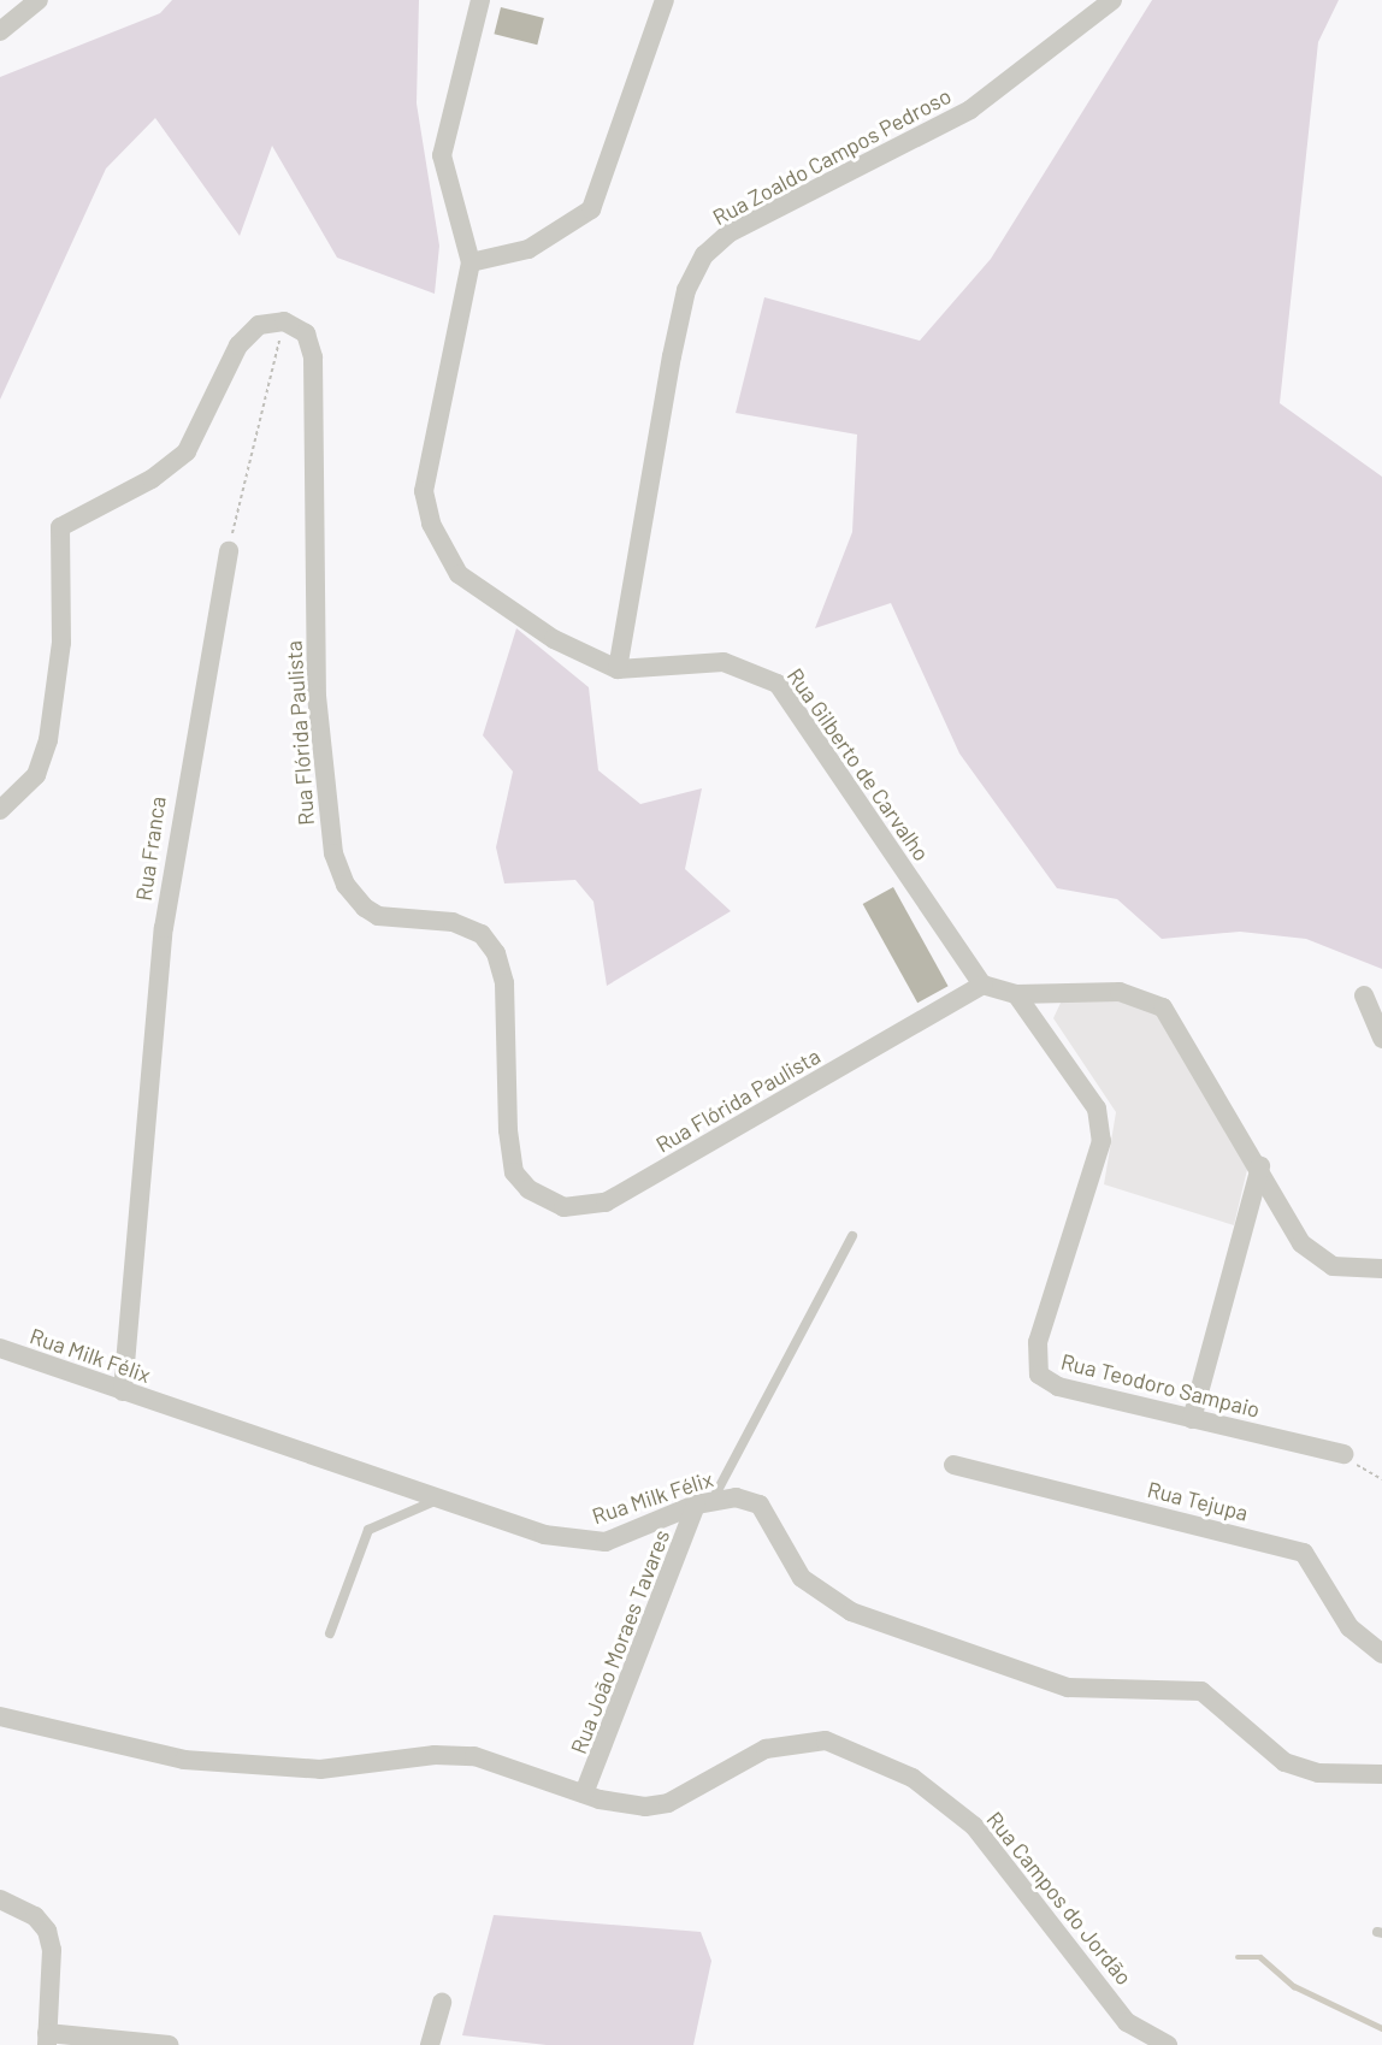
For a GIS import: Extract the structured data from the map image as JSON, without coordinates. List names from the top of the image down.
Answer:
{
  "streets": {
    "street": [
      "Rua Zoaldo Campos Pedroso",
      "Rua Flórida Paulista",
      "Rua Gilberto de Carvalho",
      "Rua Franca",
      "Rua Milk Félix",
      "Rua Teodoro Sampaio",
      "Rua Tejupa",
      "Rua João Moraes Tavares",
      "Rua Campos do Jordão"
    ]
  },
  "crossings": [
    ["Rua Zoaldo Campos Pedroso", "Rua Gilberto de Carvalho"],
    ["Rua Flórida Paulista", "Rua Gilberto de Carvalho"],
    ["Rua Franca", "Rua Milk Félix"],
    ["Rua Milk Félix", "Rua João Moraes Tavares"],
    ["Rua João Moraes Tavares", "Rua Campos do Jordão"]
  ]
}
